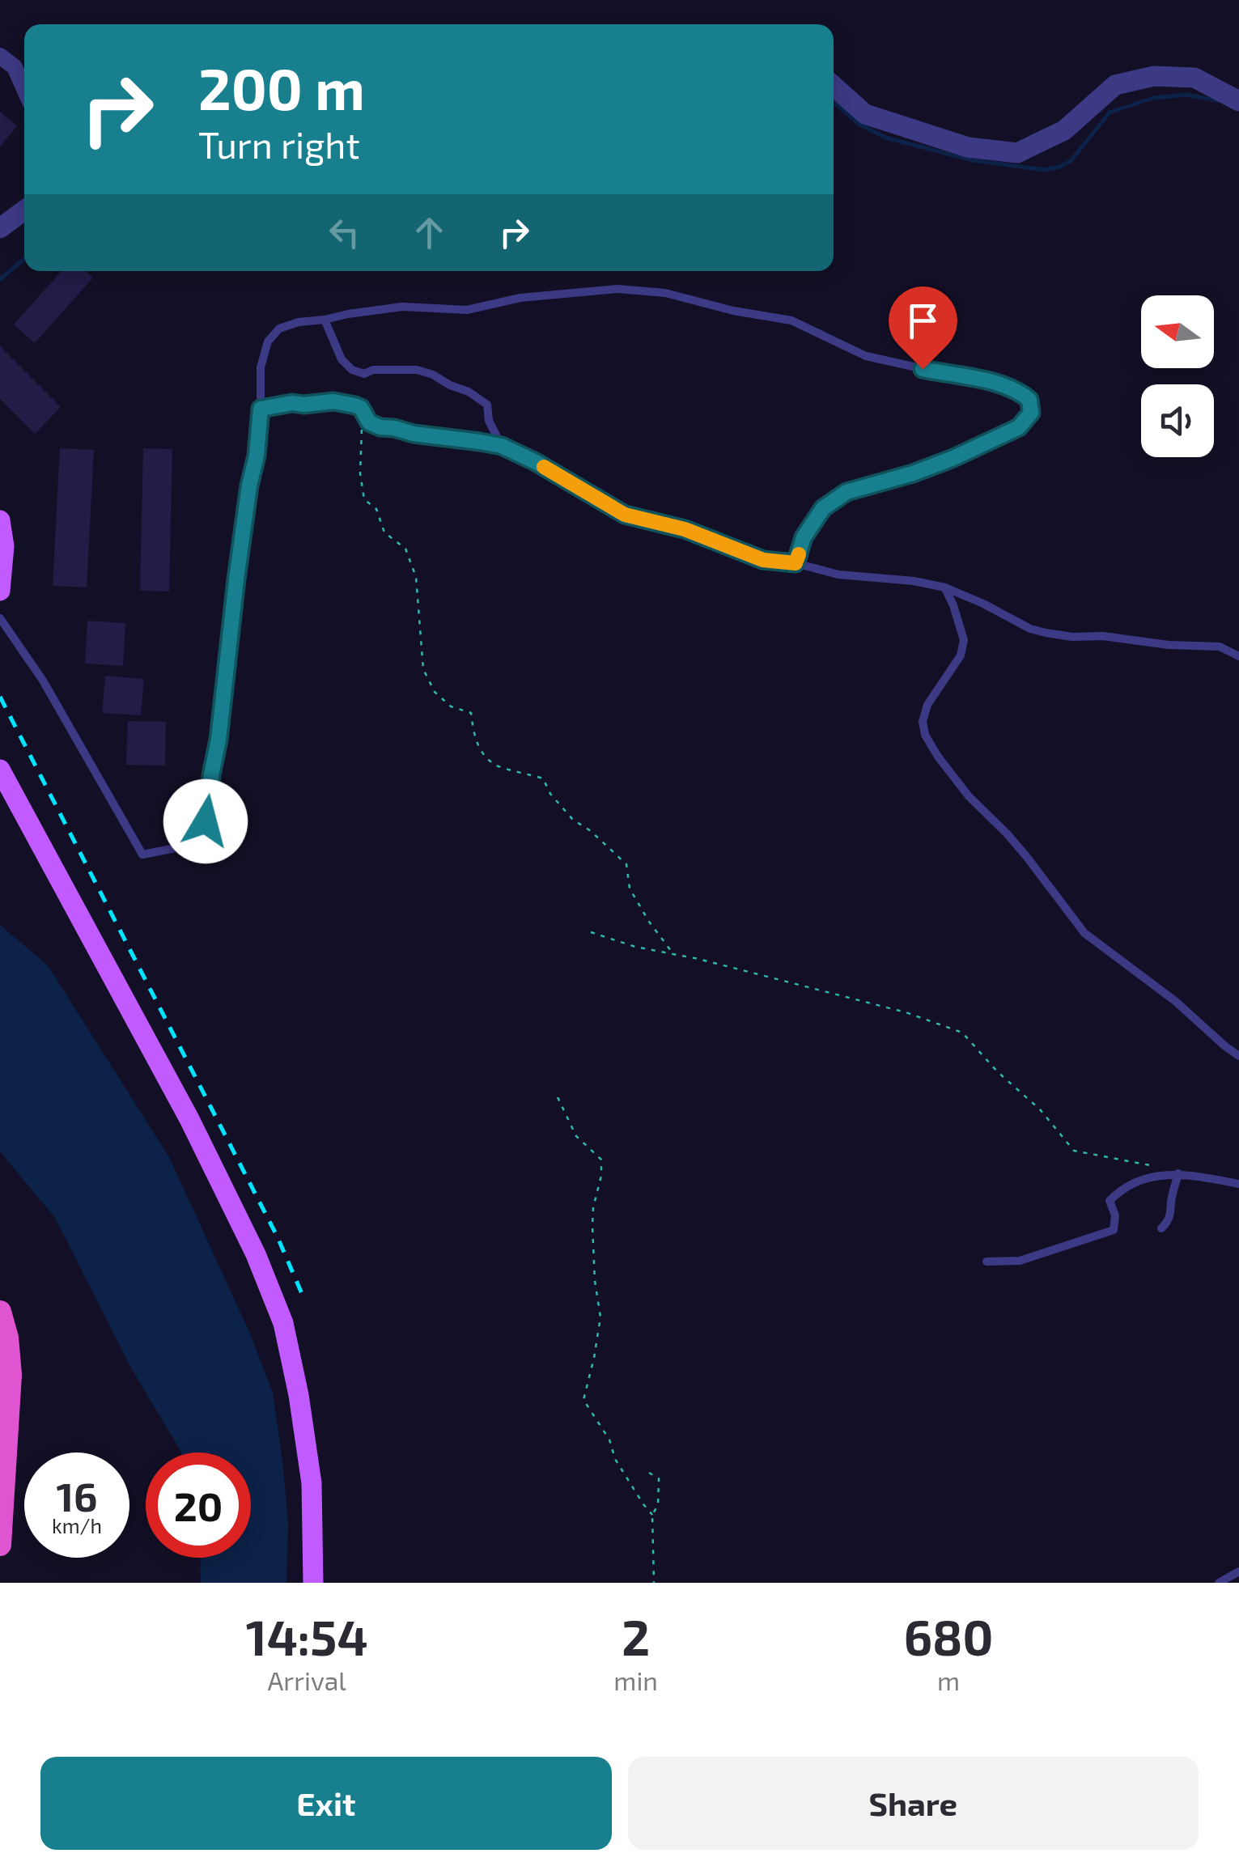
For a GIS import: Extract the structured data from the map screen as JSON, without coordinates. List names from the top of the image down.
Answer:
{
  "north": "left",
  "page": {
    "turn": ["200 m", "Turn right"],
    "speed": "16 km/h",
    "limit": "20",
    "eta": [
      "14:54",
      "Arrival",
      "2",
      "min",
      "680",
      "m"
    ],
    "buttons": ["Exit", "Share"]
  }
}
